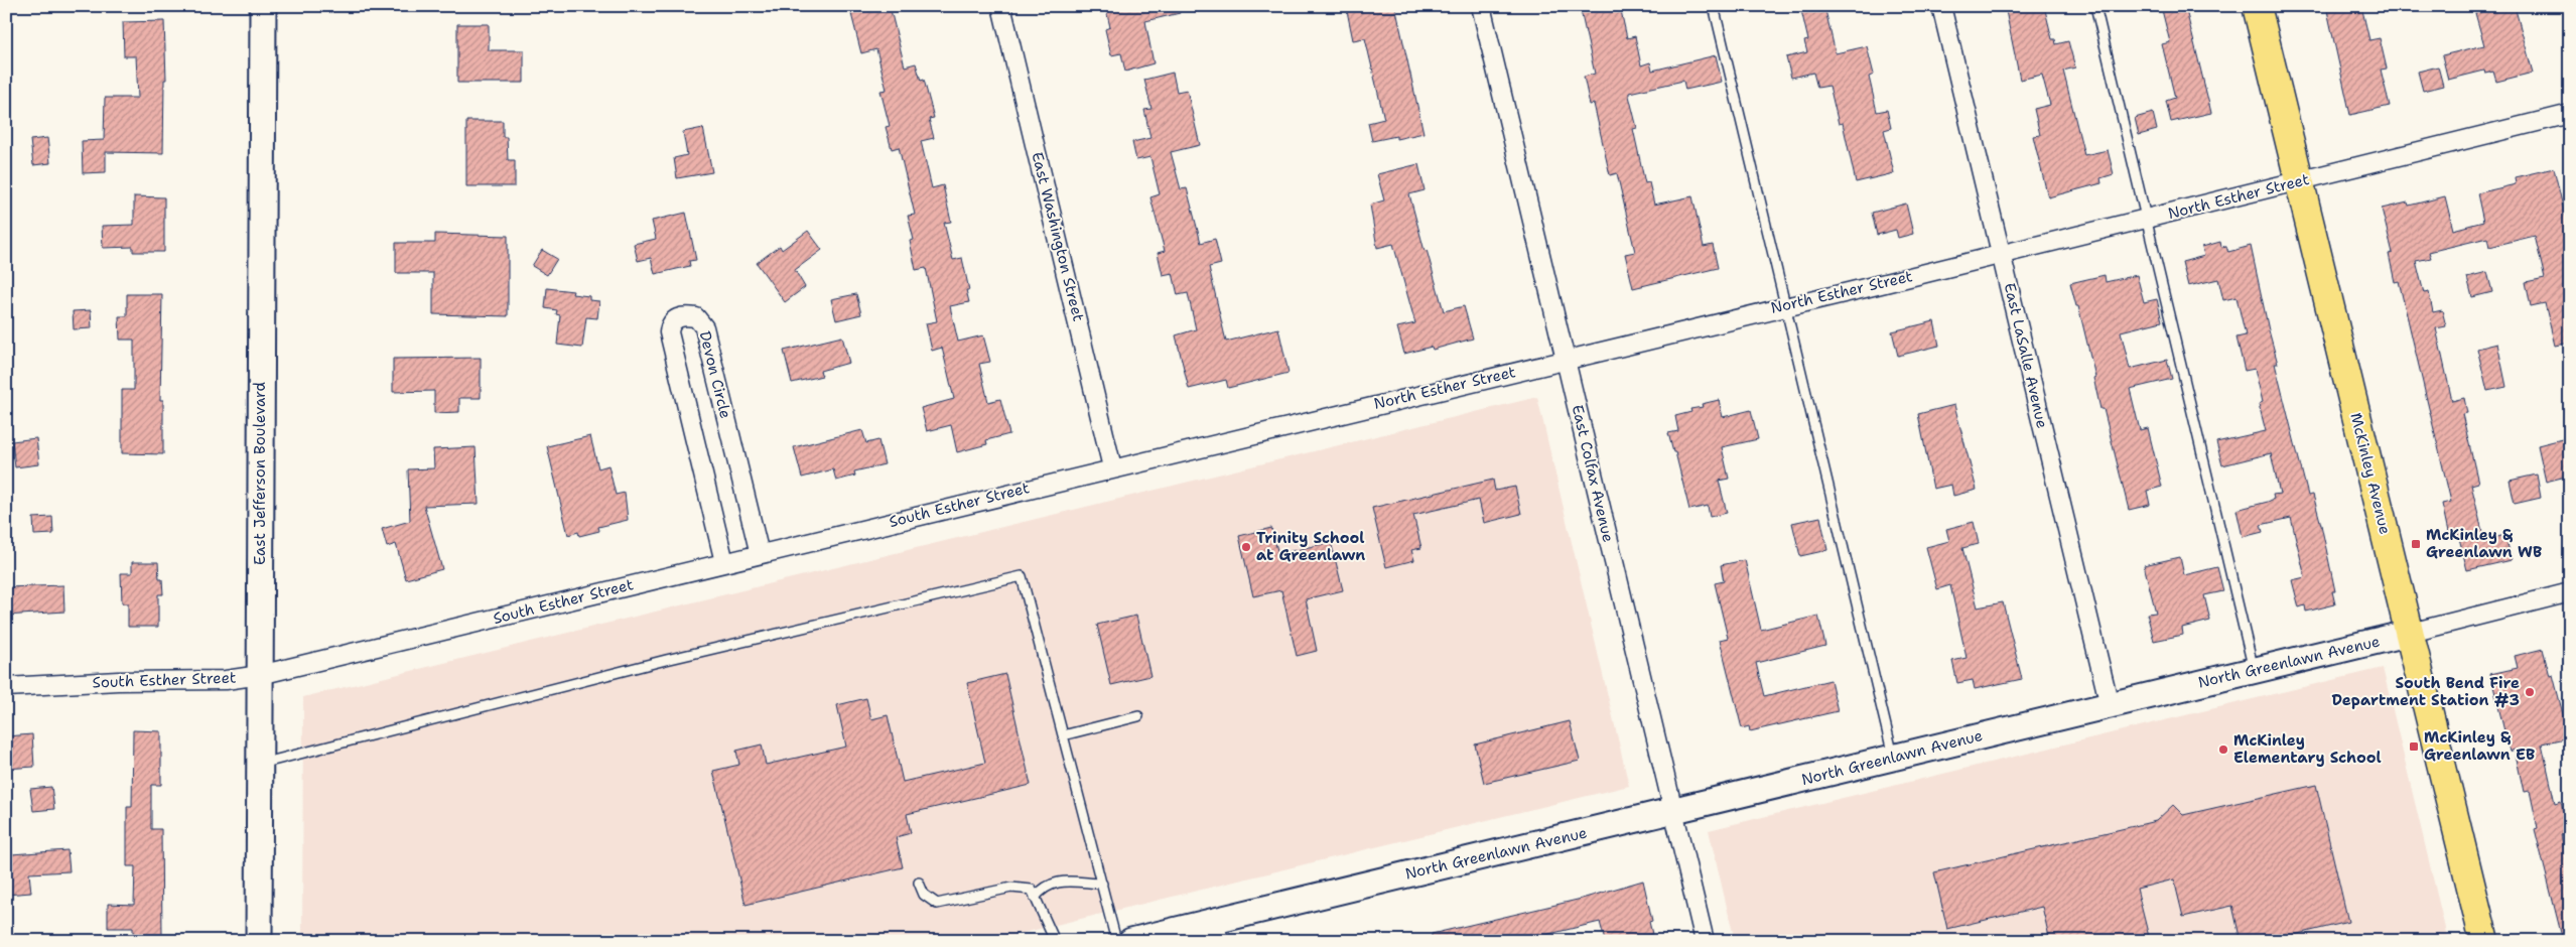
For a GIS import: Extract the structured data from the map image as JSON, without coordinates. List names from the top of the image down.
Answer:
{
  "streets": {
    "main road": ["McKinley Avenue"],
    "street": [
      "North Esther Street",
      "East Washington Street",
      "East LaSalle Avenue",
      "Devon Circle",
      "East Jefferson Boulevard",
      "East Colfax Avenue",
      "South Esther Street",
      "North Greenlawn Avenue"
    ]
  },
  "crossings": [
    ["North Esther Street", "East Washington Street"],
    ["North Esther Street", "East LaSalle Avenue"],
    ["North Esther Street", "East Colfax Avenue"],
    ["North Esther Street", "McKinley Avenue"],
    ["North Esther Street", "South Esther Street"],
    ["East Washington Street", "South Esther Street"],
    ["East LaSalle Avenue", "North Greenlawn Avenue"],
    ["Devon Circle", "South Esther Street"],
    ["East Jefferson Boulevard", "South Esther Street"],
    ["East Colfax Avenue", "North Greenlawn Avenue"],
    ["McKinley Avenue", "North Greenlawn Avenue"]
  ],
  "places": {
    "transit": ["McKinley & Greenlawn WB", "McKinley & Greenlawn EB"],
    "other": ["Trinity School at Greenlawn", "South Bend Fire Department Station #3", "McKinley Elementary School"]
  }
}
